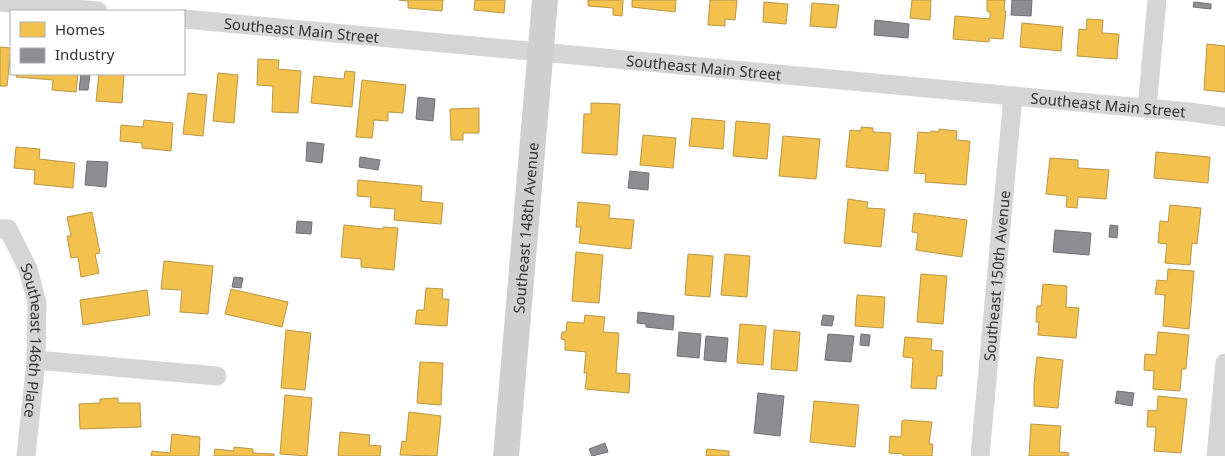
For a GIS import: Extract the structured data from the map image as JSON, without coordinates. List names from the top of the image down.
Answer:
{
  "streets": {
    "main road": ["Southeast 148th Avenue"],
    "street": ["Southeast Main Street", "Southeast 150th Avenue", "Southeast 146th Place"]
  },
  "crossings": [
    ["Southeast Main Street", "Southeast 148th Avenue"],
    ["Southeast Main Street", "Southeast 150th Avenue"]
  ],
  "legend": ["Homes", "Industry"]
}
